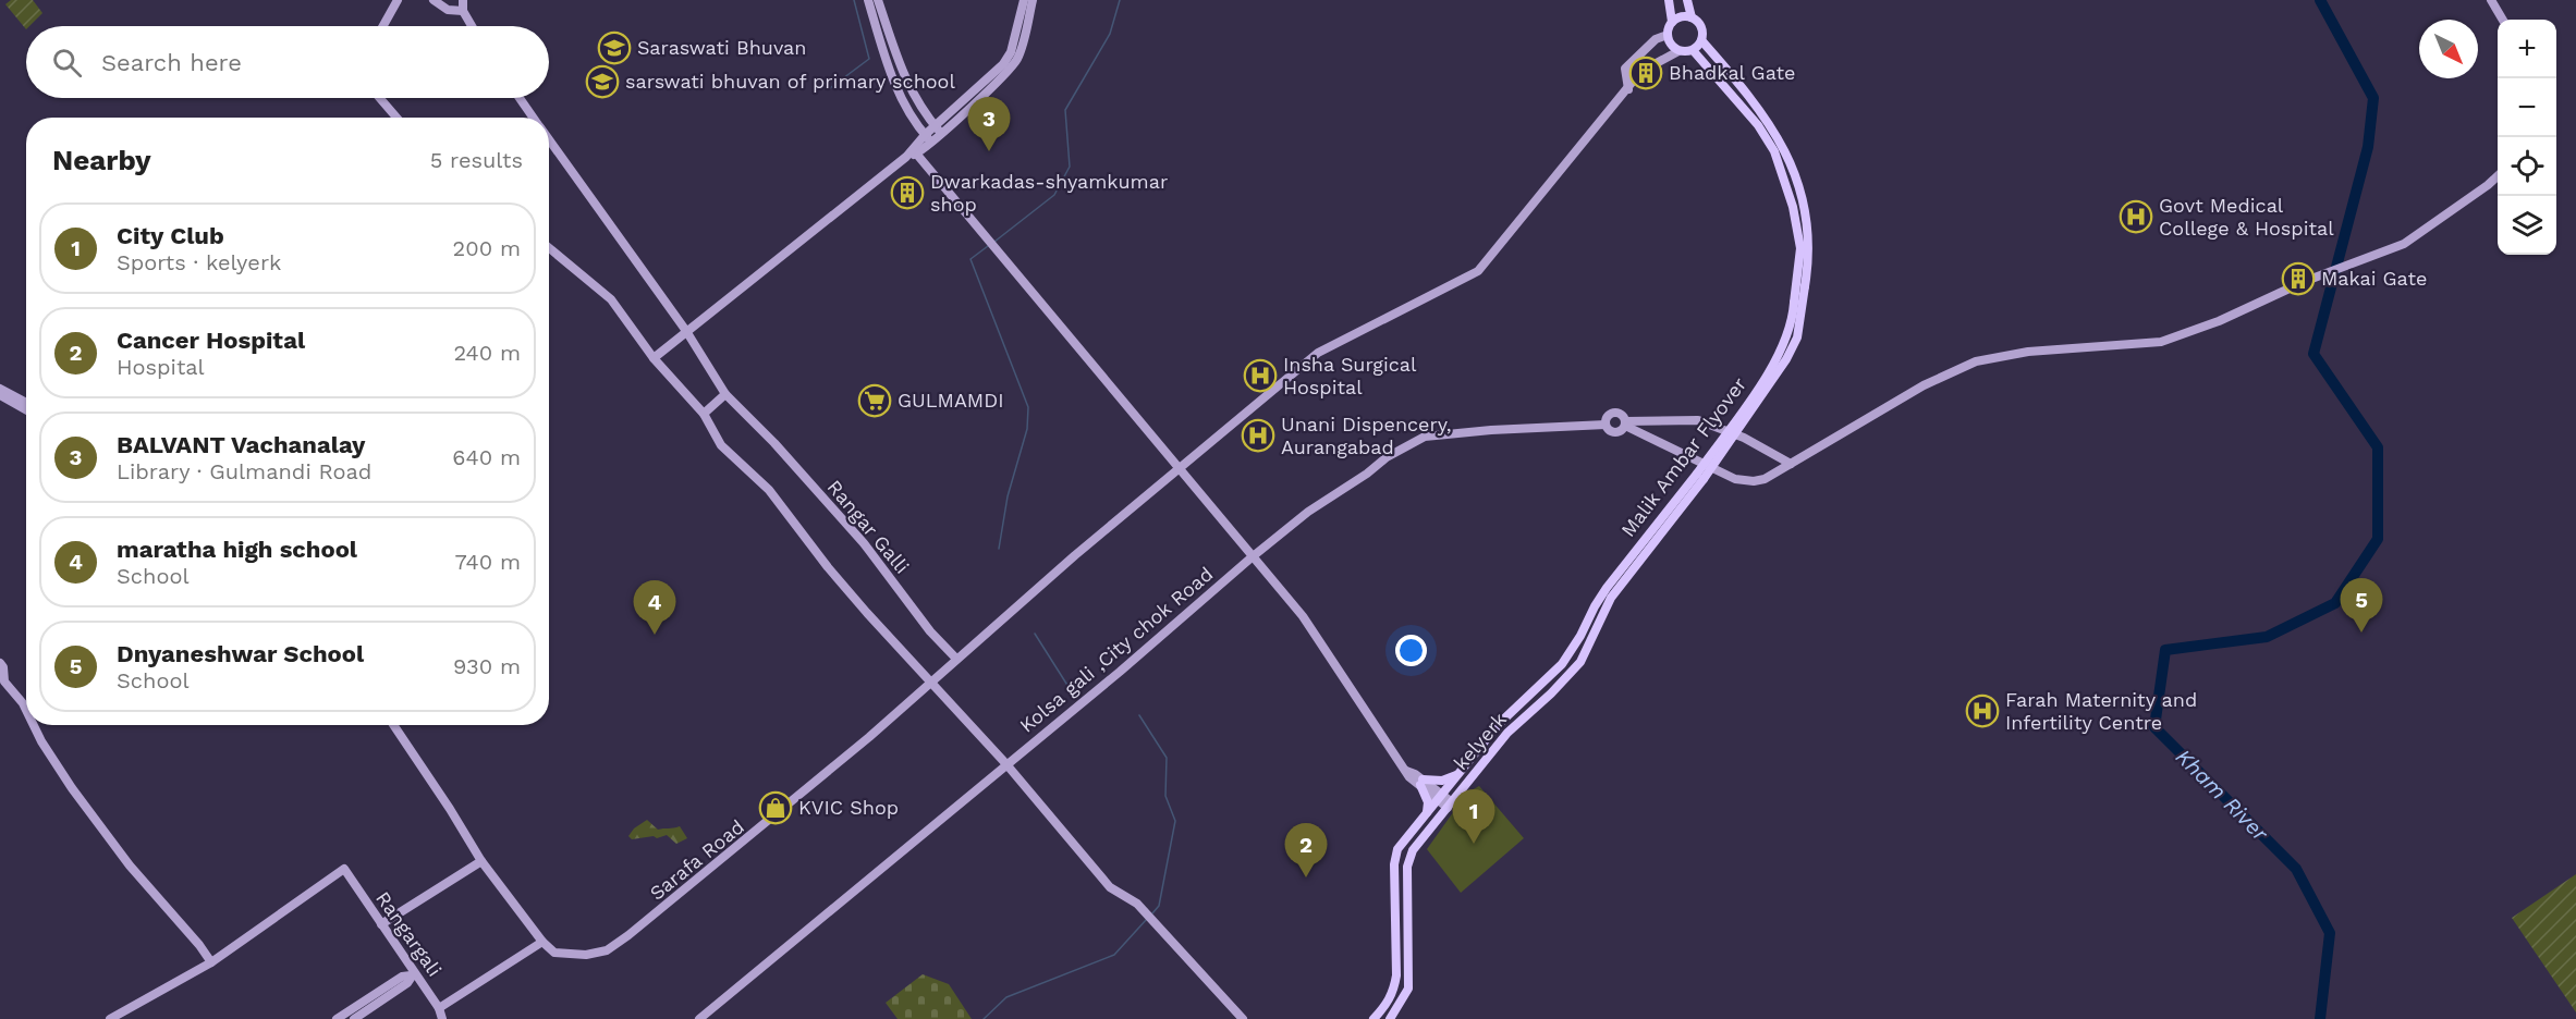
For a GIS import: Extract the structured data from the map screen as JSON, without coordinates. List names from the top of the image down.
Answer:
{
  "streets": {
    "main road": ["Malik Ambar Flyover", "kelyerk"],
    "street": [
      "Rangar Galli",
      "Kolsa gali ,City chok Road",
      "Sarafa Road",
      "Rangargali"
    ]
  },
  "crossings": [
    ["Malik Ambar Flyover", "kelyerk"],
    ["Malik Ambar Flyover", "Sarafa Road"],
    ["Rangar Galli", "Sarafa Road"]
  ],
  "water": ["Kham River"],
  "places": {
    "school or university": ["Saraswati Bhuvan", "sarswati bhuvan of primary school"],
    "building": ["Bhadkal Gate", "Dwarkadas-shyamkumar shop", "Makai Gate"],
    "hospital": [
      "Govt Medical College & Hospital",
      "Insha Surgical Hospital",
      "Unani Dispencery, Aurangabad",
      "Farah Maternity and Infertility Centre"
    ],
    "supermarket": ["GULMAMDI"],
    "shop": ["KVIC Shop"]
  },
  "north": "bottom right",
  "page": {
    "map_buttons": ["+", "−"],
    "search": "Search here",
    "pins": [
      "3",
      "5",
      "4",
      "1",
      "2"
    ],
    "heading": ["Nearby", "5 results"],
    "list": [
      {
        "mark": "1",
        "name": "City Club",
        "note": "Sports · kelyerk",
        "value": "200 m"
      },
      {
        "mark": "2",
        "name": "Cancer Hospital",
        "note": "Hospital",
        "value": "240 m"
      },
      {
        "mark": "3",
        "name": "BALVANT Vachanalay",
        "note": "Library · Gulmandi Road",
        "value": "640 m"
      },
      {
        "mark": "4",
        "name": "maratha high school",
        "note": "School",
        "value": "740 m"
      },
      {
        "mark": "5",
        "name": "Dnyaneshwar School",
        "note": "School",
        "value": "930 m"
      }
    ]
  }
}
